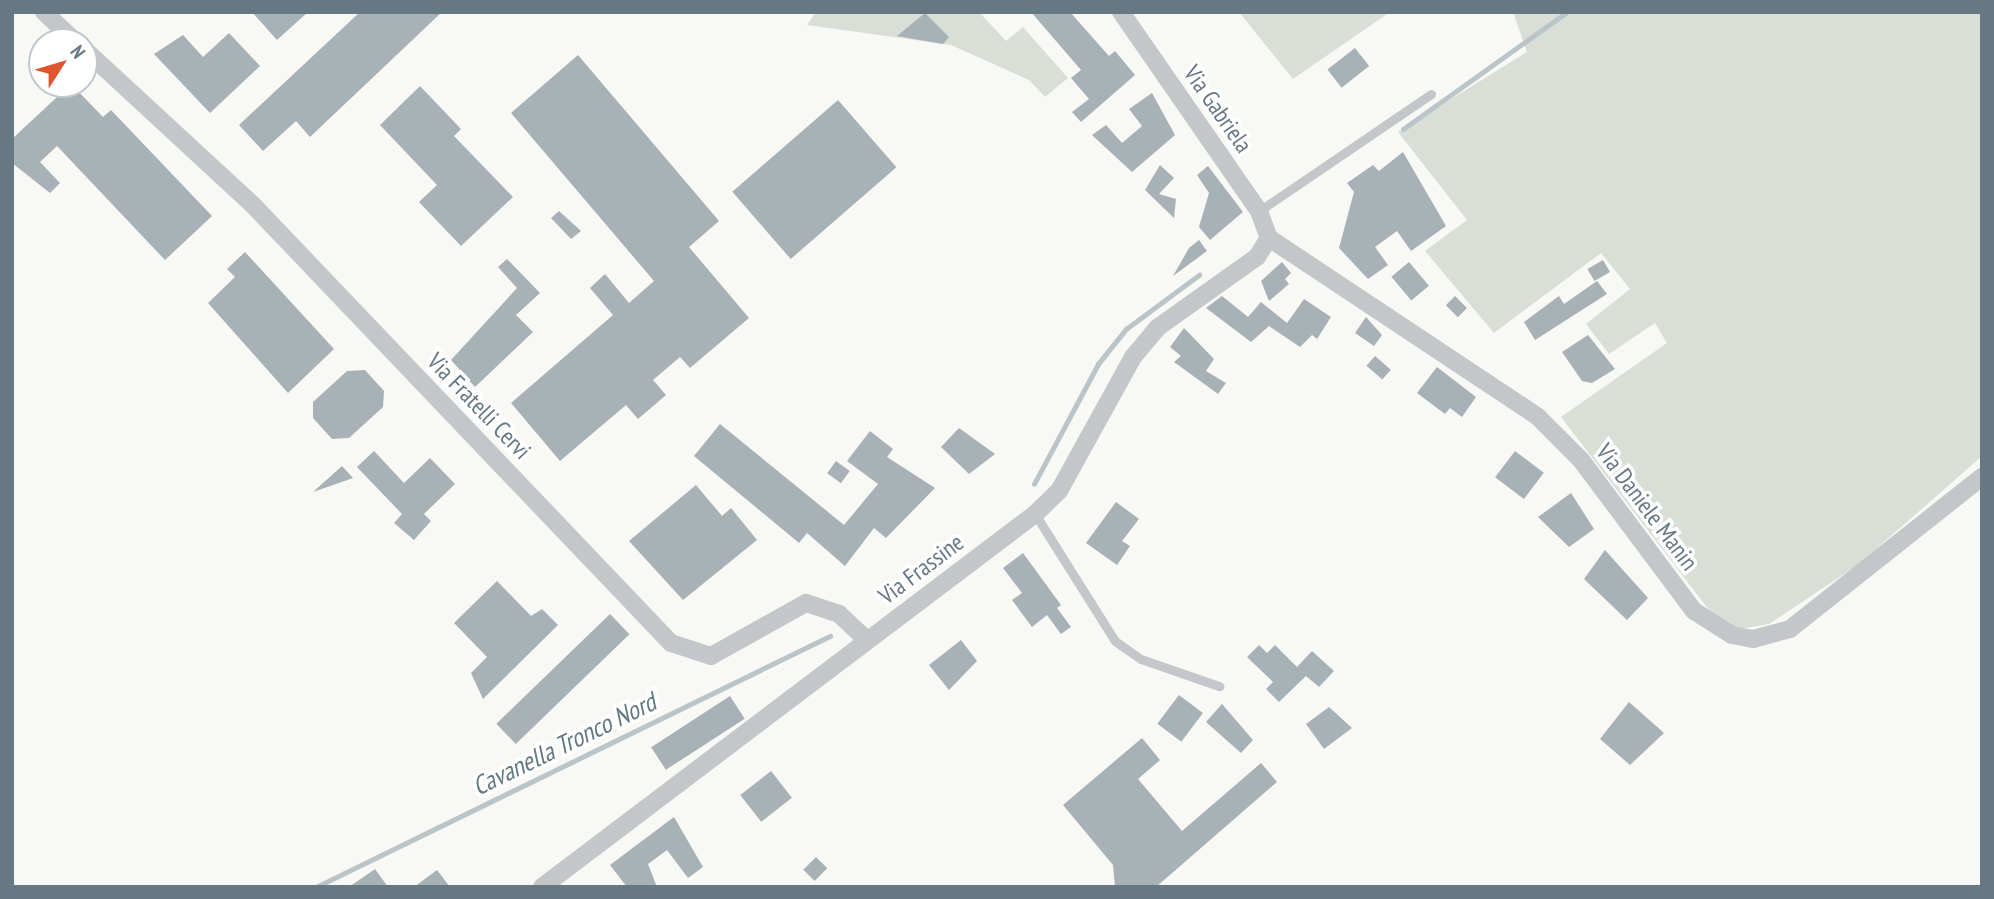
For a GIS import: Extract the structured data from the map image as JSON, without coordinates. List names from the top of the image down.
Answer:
{
  "streets": {
    "street": [
      "Via Gabriela",
      "Via Fratelli Cervi",
      "Via Daniele Manin",
      "Via Frassine"
    ]
  },
  "crossings": [
    ["Via Gabriela", "Via Daniele Manin"],
    ["Via Gabriela", "Via Frassine"],
    ["Via Fratelli Cervi", "Via Frassine"],
    ["Via Daniele Manin", "Via Frassine"]
  ],
  "water": ["Cavanella Tronco Nord"],
  "north": "top right"
}
